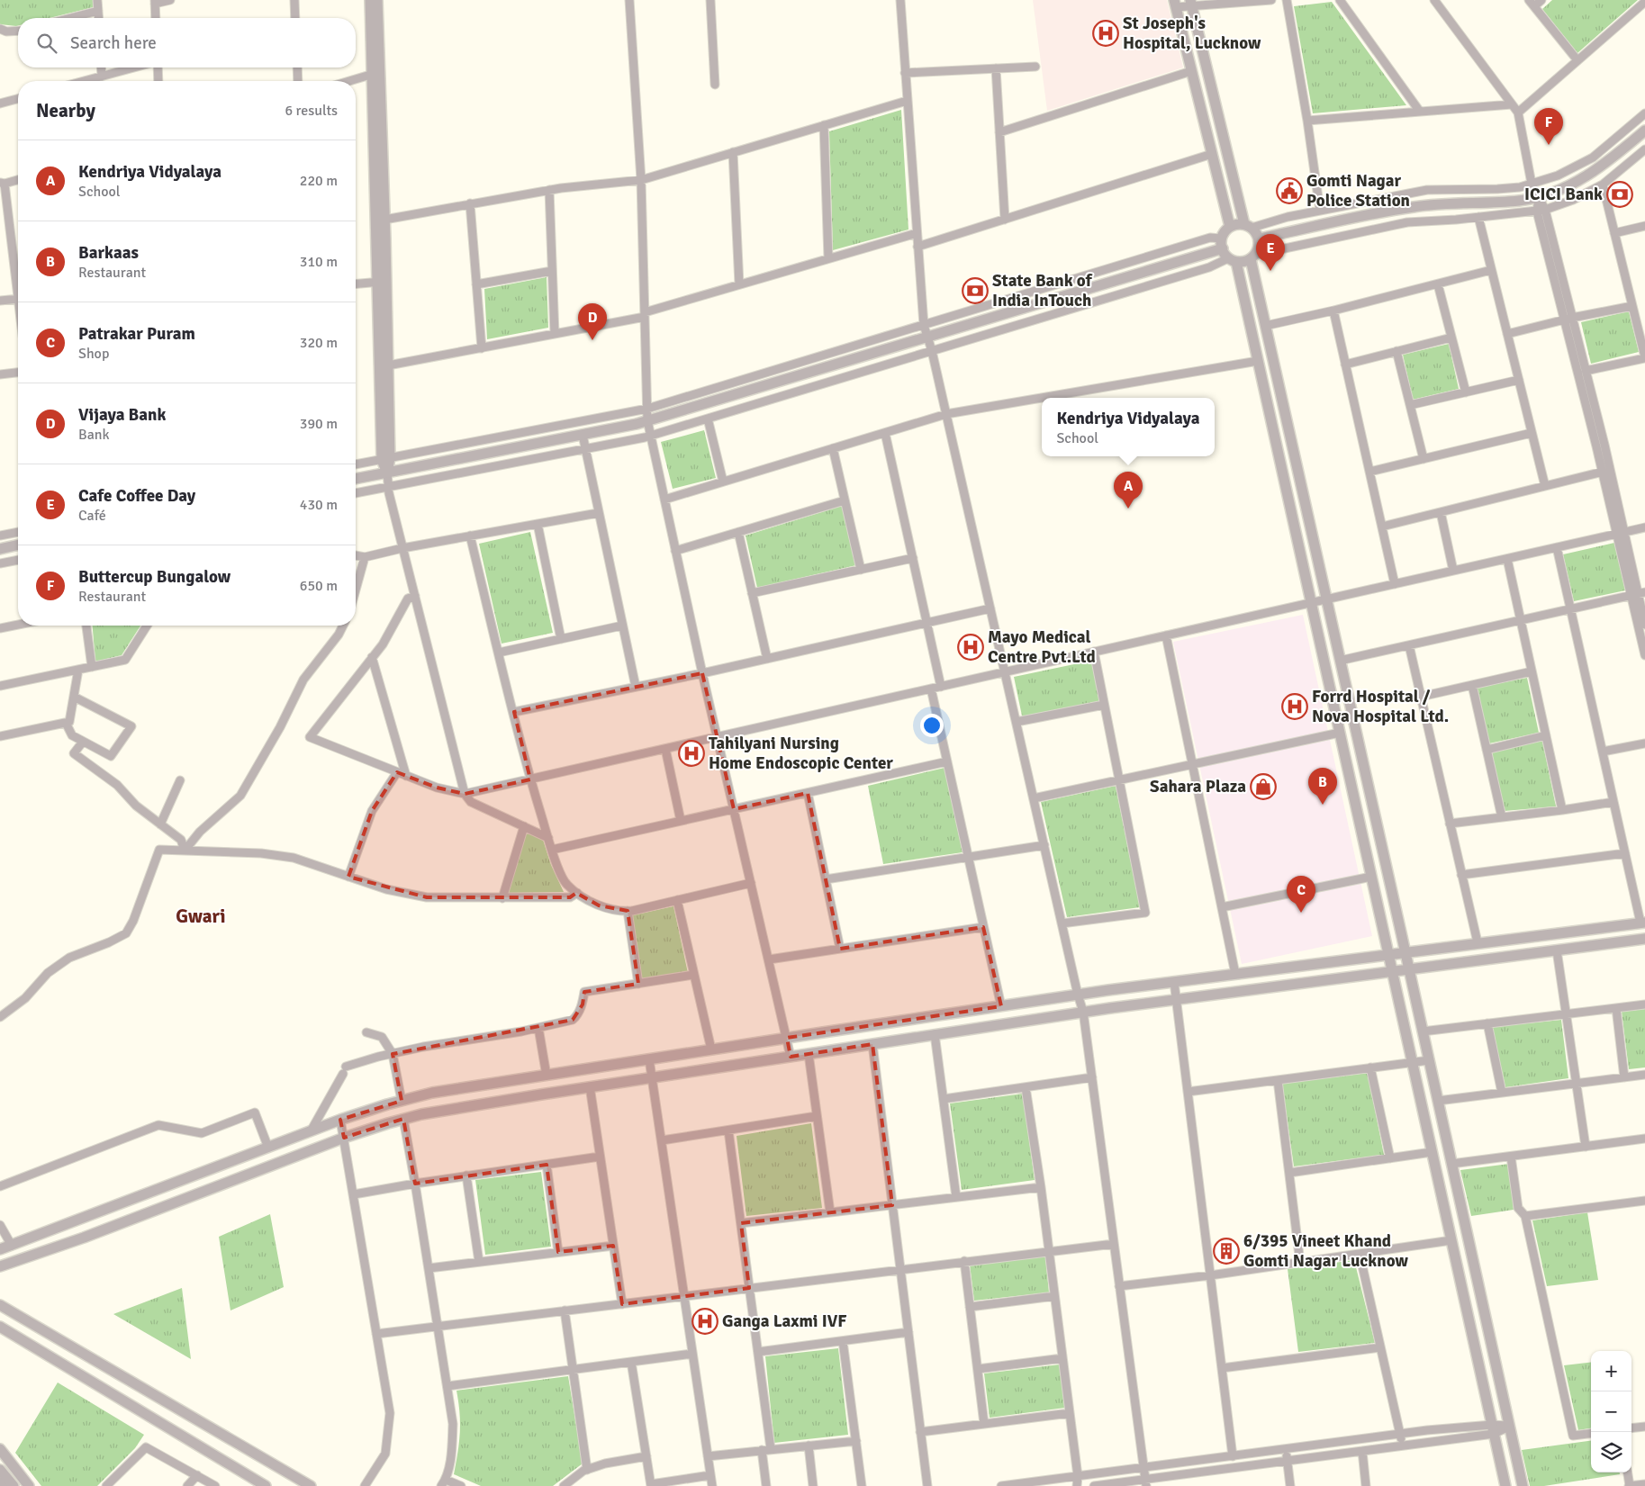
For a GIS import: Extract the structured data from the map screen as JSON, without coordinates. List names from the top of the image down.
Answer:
{
  "districts": ["Gwari"],
  "places": {
    "hospital": [
      "St Joseph's Hospital, Lucknow",
      "Mayo Medical Centre Pvt.Ltd",
      "Forrd Hospital / Nova Hospital Ltd.",
      "Tahilyani Nursing Home Endoscopic Center",
      "Ganga Laxmi IVF"
    ],
    "public building": ["Gomti Nagar Police Station"],
    "bank": ["ICICI Bank", "State Bank of India InTouch"],
    "shop": ["Sahara Plaza"],
    "building": ["6/395 Vineet Khand Gomti Nagar Lucknow"]
  },
  "page": {
    "search": "Search here",
    "heading": ["Nearby", "6 results"],
    "pins": [
      "F",
      "E",
      "D",
      "A",
      "B",
      "C"
    ],
    "list": [
      {
        "mark": "A",
        "name": "Kendriya Vidyalaya",
        "note": "School",
        "value": "220 m"
      },
      {
        "mark": "B",
        "name": "Barkaas",
        "note": "Restaurant",
        "value": "310 m"
      },
      {
        "mark": "C",
        "name": "Patrakar Puram",
        "note": "Shop",
        "value": "320 m"
      },
      {
        "mark": "D",
        "name": "Vijaya Bank",
        "note": "Bank",
        "value": "390 m"
      },
      {
        "mark": "E",
        "name": "Cafe Coffee Day",
        "note": "Café",
        "value": "430 m"
      },
      {
        "mark": "F",
        "name": "Buttercup Bungalow",
        "note": "Restaurant",
        "value": "650 m"
      }
    ],
    "popup": ["Kendriya Vidyalaya", "School"],
    "map_buttons": ["+", "−"]
  }
}
